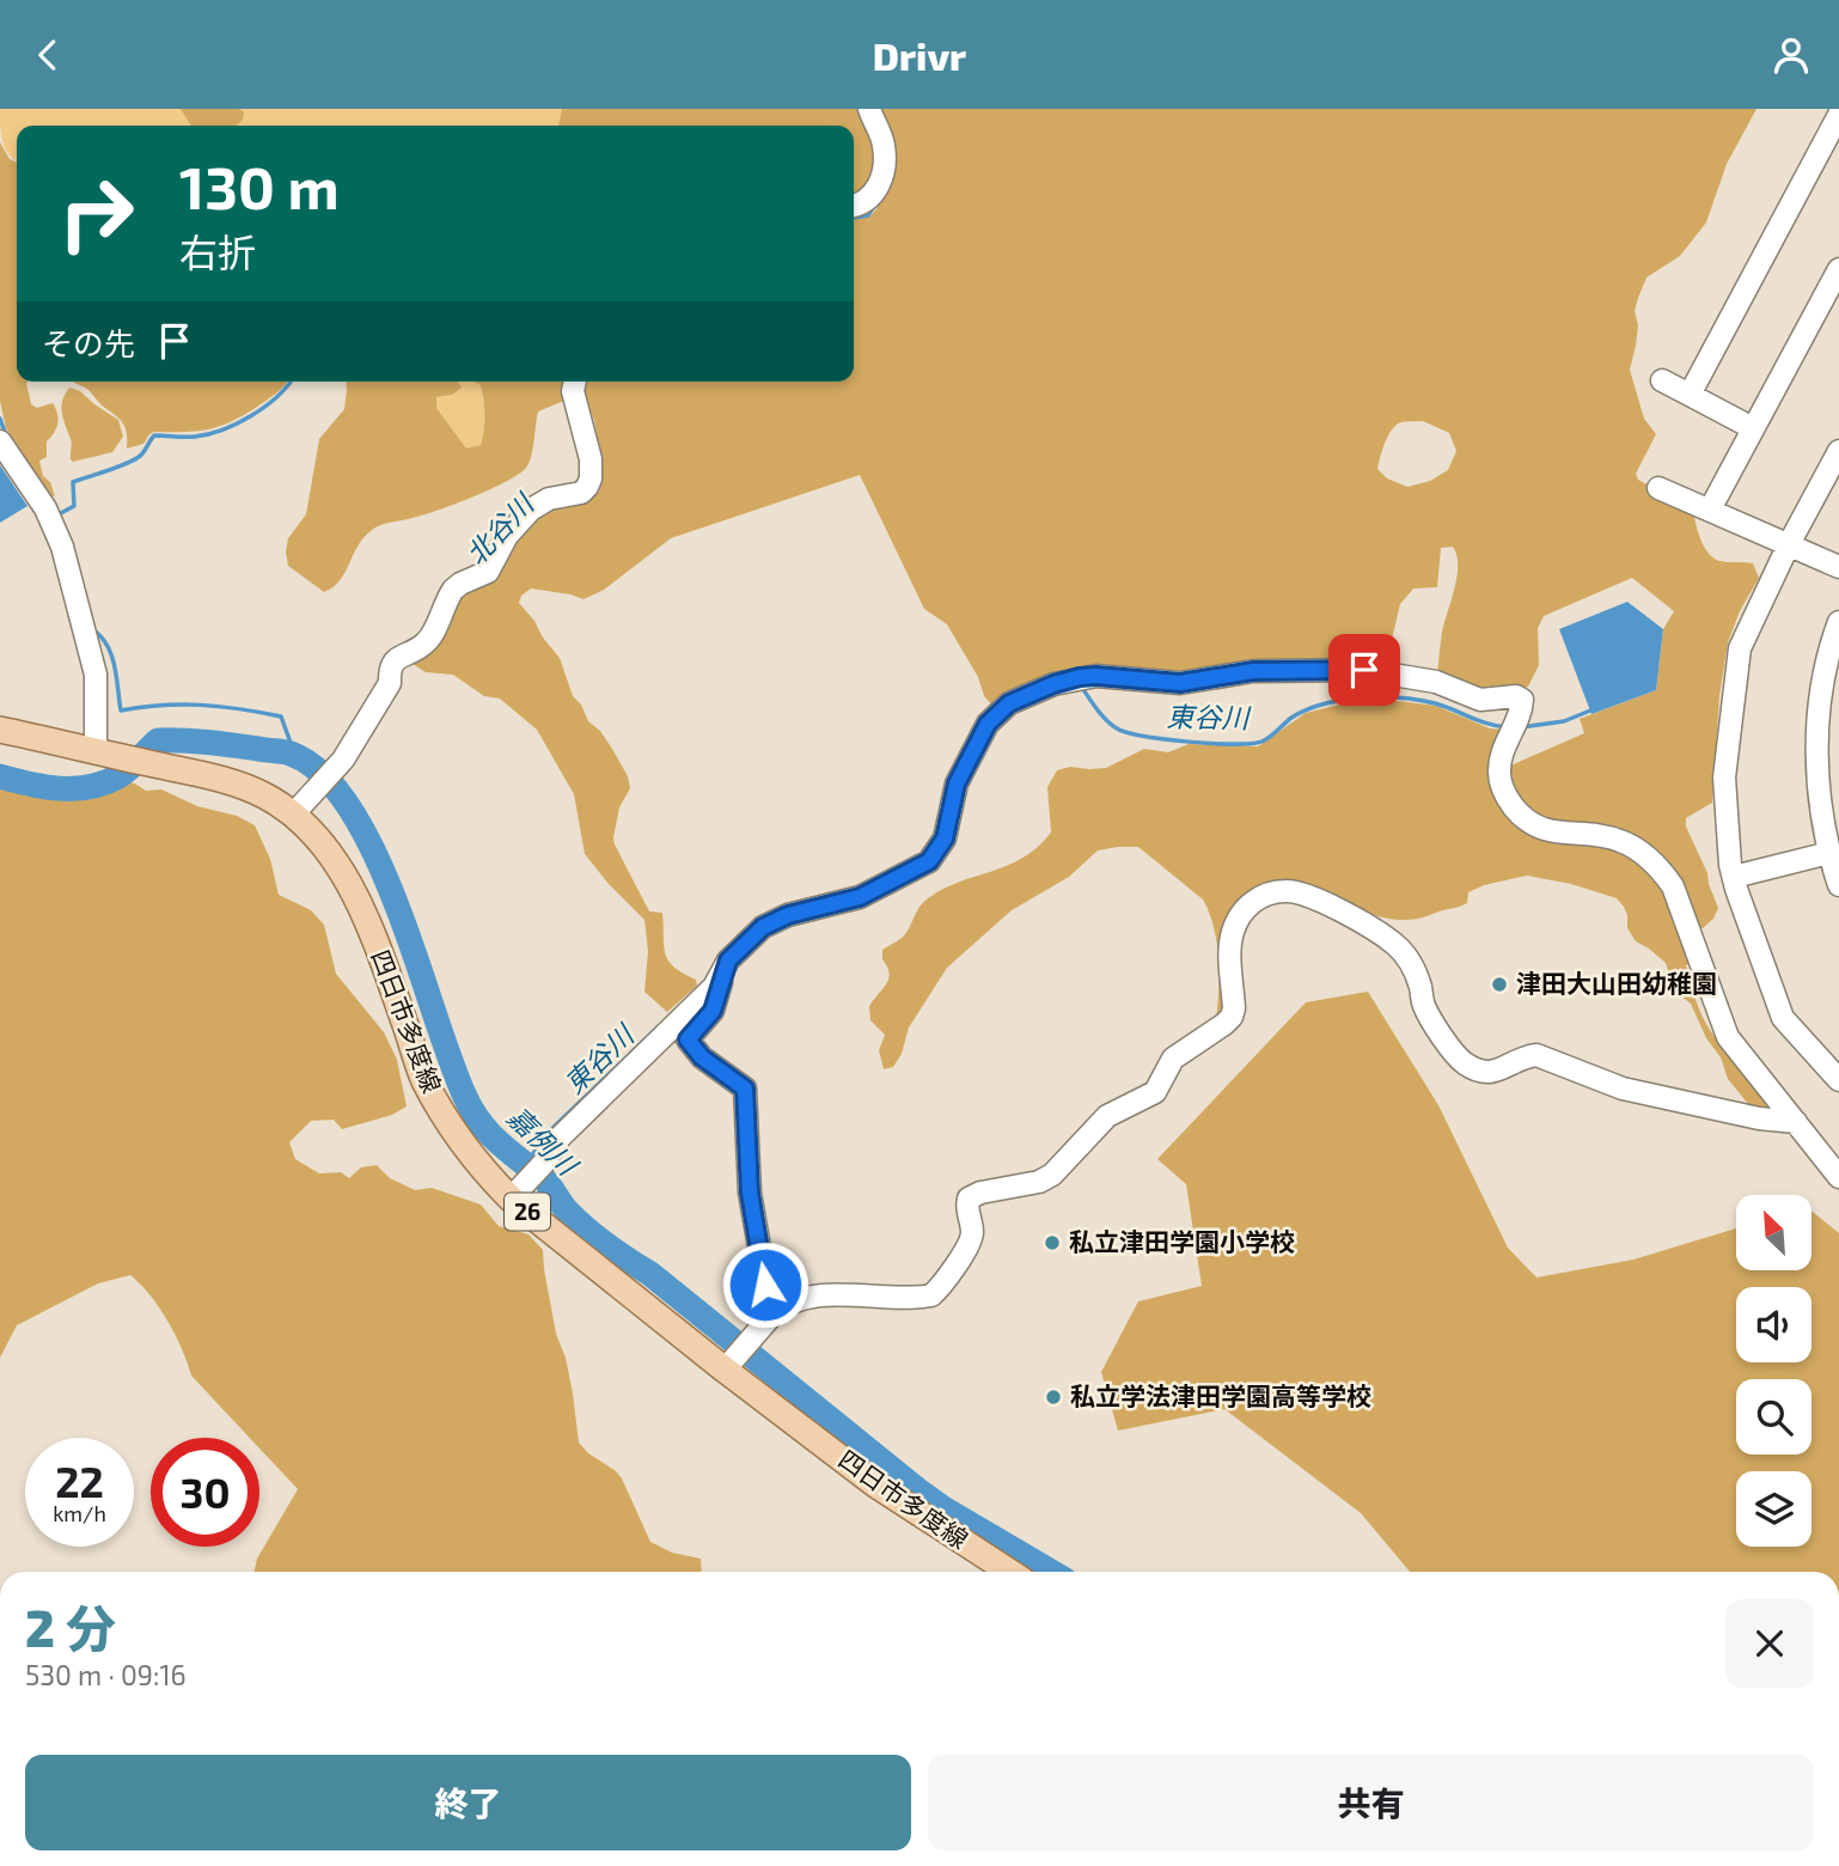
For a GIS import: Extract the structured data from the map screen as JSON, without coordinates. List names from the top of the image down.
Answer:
{
  "streets": {
    "main road": ["四日市多度線", "26"]
  },
  "water": ["北谷川", "東谷川", "嘉例川"],
  "places": ["津田大山田幼稚園", "私立津田学園小学校", "私立学法津田学園高等学校"],
  "north": "top left",
  "page": {
    "header": "Drivr",
    "turn": ["130 m", "右折"],
    "then": "その先",
    "speed": "22 km/h",
    "limit": "30",
    "heading": ["2 分", "530 m · 09:16"],
    "buttons": ["終了", "共有"]
  }
}
